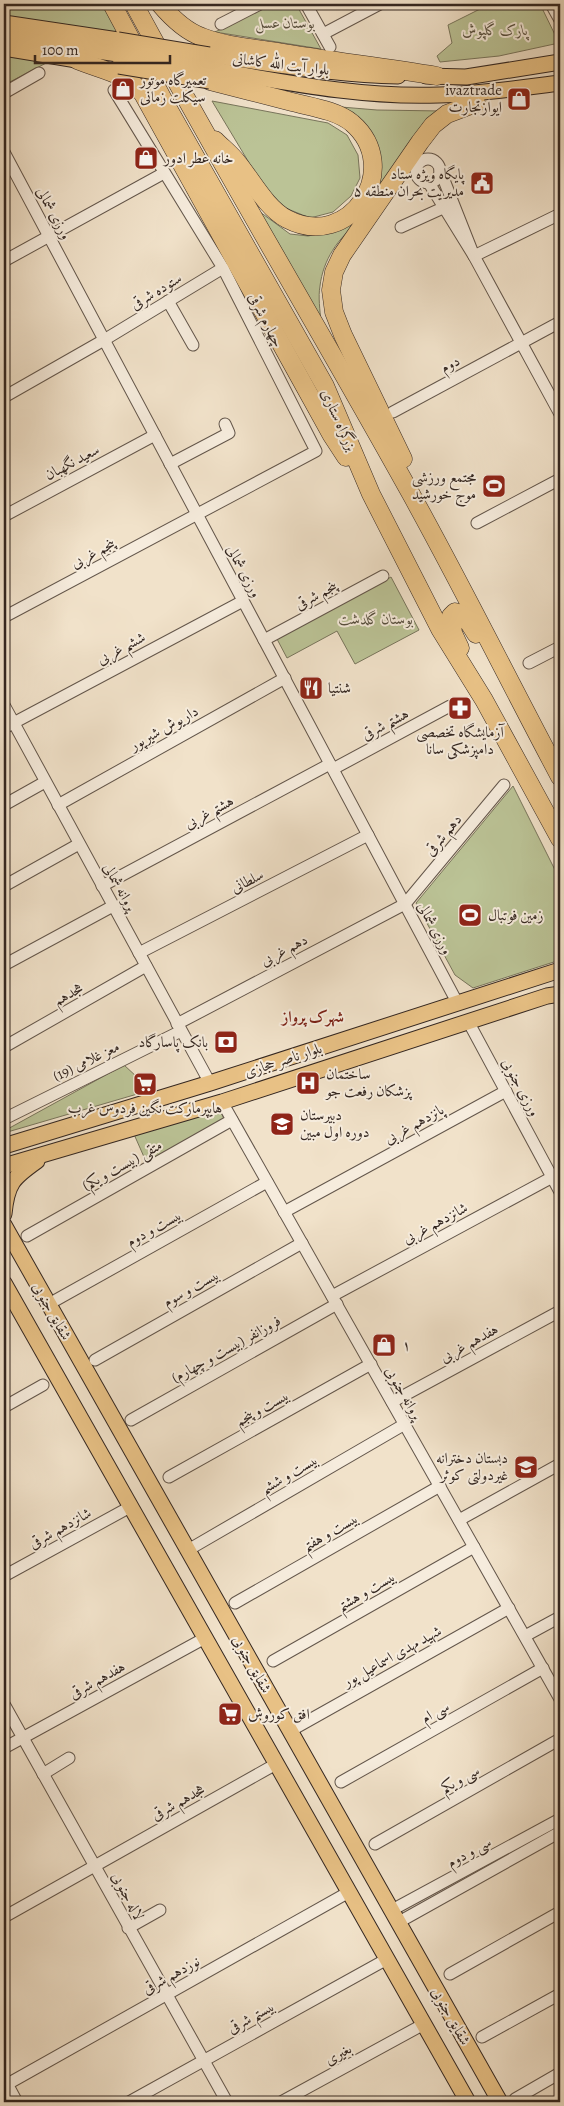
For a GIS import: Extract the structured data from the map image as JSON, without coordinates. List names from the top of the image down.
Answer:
{
  "streets": {
    "highway": ["بزرگراه ستاری"],
    "main road": ["بلوار آیت الله کاشانی", "بلوار ناصر حجازی", "شقایق جنوبی"],
    "street": [
      "ورزی شمالی",
      "ستوده شرقی",
      "چهارم شرقی",
      "دوم",
      "سعید نگهبان",
      "پنجم غربی",
      "پنجم شرقی",
      "ششم غربی",
      "هشتم شرقی",
      "داریوش شیرپور",
      "هشتم غربی",
      "دهم شرقی",
      "سلطانی",
      "پروانه شمالی",
      "دهم غربی",
      "هجدهم",
      "معز غلامی (19)",
      "ورزی جنوبی",
      "پانزدهم غربی",
      "متقی (بیست و یکم)",
      "شانزدهم غربی",
      "بیست و دوم",
      "بیست و سوم",
      "هفدهم غربی",
      "فروزانفر (بیست و چهارم)",
      "پروانه جنوبی",
      "بیست و پنجم",
      "بیست و ششم",
      "شانزدهم شرقی",
      "بیست و هفتم",
      "بیست و هشتم",
      "شهید مهدی اسماعیل پور",
      "هفدهم شرقی",
      "سی ام",
      "سی و یکم",
      "هجدهم شرقی",
      "سی و دوم",
      "لاله جنوبی",
      "نوزدهم شرقی",
      "بیستم شرقی",
      "بغیری"
    ]
  },
  "crossings": [
    ["ورزی شمالی", "ستوده شرقی"],
    ["ورزی شمالی", "چهارم شرقی"],
    ["ورزی شمالی", "سعید نگهبان"],
    ["ورزی شمالی", "پنجم غربی"],
    ["ورزی شمالی", "پنجم شرقی"],
    ["ورزی شمالی", "ششم غربی"],
    ["ورزی شمالی", "هشتم شرقی"],
    ["ورزی شمالی", "داریوش شیرپور"],
    ["ورزی شمالی", "هشتم غربی"],
    ["ورزی شمالی", "دهم شرقی"],
    ["ورزی شمالی", "سلطانی"],
    ["ورزی شمالی", "دهم غربی"],
    ["ورزی شمالی", "بلوار ناصر حجازی"],
    ["ستوده شرقی", "چهارم شرقی"],
    ["چهارم شرقی", "پنجم غربی"],
    ["ششم غربی", "پروانه شمالی"],
    ["هشتم شرقی", "هشتم غربی"],
    ["داریوش شیرپور", "پروانه شمالی"],
    ["هشتم غربی", "پروانه شمالی"],
    ["دهم شرقی", "دهم غربی"],
    ["سلطانی", "پروانه شمالی"],
    ["پروانه شمالی", "دهم غربی"],
    ["پروانه شمالی", "هجدهم"],
    ["پروانه شمالی", "بلوار ناصر حجازی"],
    ["پروانه شمالی", "معز غلامی (19)"],
    ["دهم غربی", "معز غلامی (19)"],
    ["بلوار ناصر حجازی", "ورزی جنوبی"],
    ["بلوار ناصر حجازی", "پروانه جنوبی"],
    ["ورزی جنوبی", "پانزدهم غربی"],
    ["ورزی جنوبی", "شانزدهم غربی"],
    ["پانزدهم غربی", "پروانه جنوبی"],
    ["متقی (بیست و یکم)", "پروانه جنوبی"],
    ["شانزدهم غربی", "فروزانفر (بیست و چهارم)"],
    ["شانزدهم غربی", "پروانه جنوبی"],
    ["بیست و دوم", "پروانه جنوبی"],
    ["بیست و سوم", "پروانه جنوبی"],
    ["شقایق جنوبی", "بیست و ششم"],
    ["شقایق جنوبی", "شانزدهم شرقی"],
    ["شقایق جنوبی", "شهید مهدی اسماعیل پور"],
    ["شقایق جنوبی", "هفدهم شرقی"],
    ["شقایق جنوبی", "هجدهم شرقی"],
    ["شقایق جنوبی", "سی و دوم"],
    ["شقایق جنوبی", "نوزدهم شرقی"],
    ["شقایق جنوبی", "بیستم شرقی"],
    ["شقایق جنوبی", "بغیری"],
    ["هفدهم غربی", "پروانه جنوبی"],
    ["فروزانفر (بیست و چهارم)", "پروانه جنوبی"],
    ["پروانه جنوبی", "بیست و پنجم"],
    ["پروانه جنوبی", "بیست و ششم"],
    ["پروانه جنوبی", "بیست و هفتم"],
    ["پروانه جنوبی", "بیست و هشتم"],
    ["پروانه جنوبی", "شهید مهدی اسماعیل پور"],
    ["پروانه جنوبی", "سی ام"],
    ["هفدهم شرقی", "لاله جنوبی"],
    ["هجدهم شرقی", "لاله جنوبی"],
    ["لاله جنوبی", "نوزدهم شرقی"],
    ["لاله جنوبی", "بیستم شرقی"]
  ],
  "districts": ["شهرک پرواز"],
  "parks": ["بوستان عسل", "پارک گلپوش", "بوستان گلدشت"],
  "places": {
    "shop": [
      "تعمیرگاه موتور سیکلت زمانی",
      "ivaztrade ایوازتجارت",
      "خانه عطر ادور",
      "۱"
    ],
    "public building": ["پایگاه ویژه ستاد مدیریت بحران منطقه ۵"],
    "sports": ["مجتمع ورزشی موج خورشید", "زمین فوتبال"],
    "restaurant": ["شنتیا"],
    "pharmacy": ["آزمایشگاه تخصصی دامپزشکی سانا"],
    "bank": ["بانک پاسارگاد"],
    "hospital": ["ساختمان پزشكان رفعت جو"],
    "supermarket": ["هایپرمارکت نگین فردوس غرب", "افق کوروش"],
    "school or university": ["دبیرستان دوره اول مبین", "دبستان دخترانه غیردولتی کوثر"]
  },
  "scale_bar": "100 m"
}
